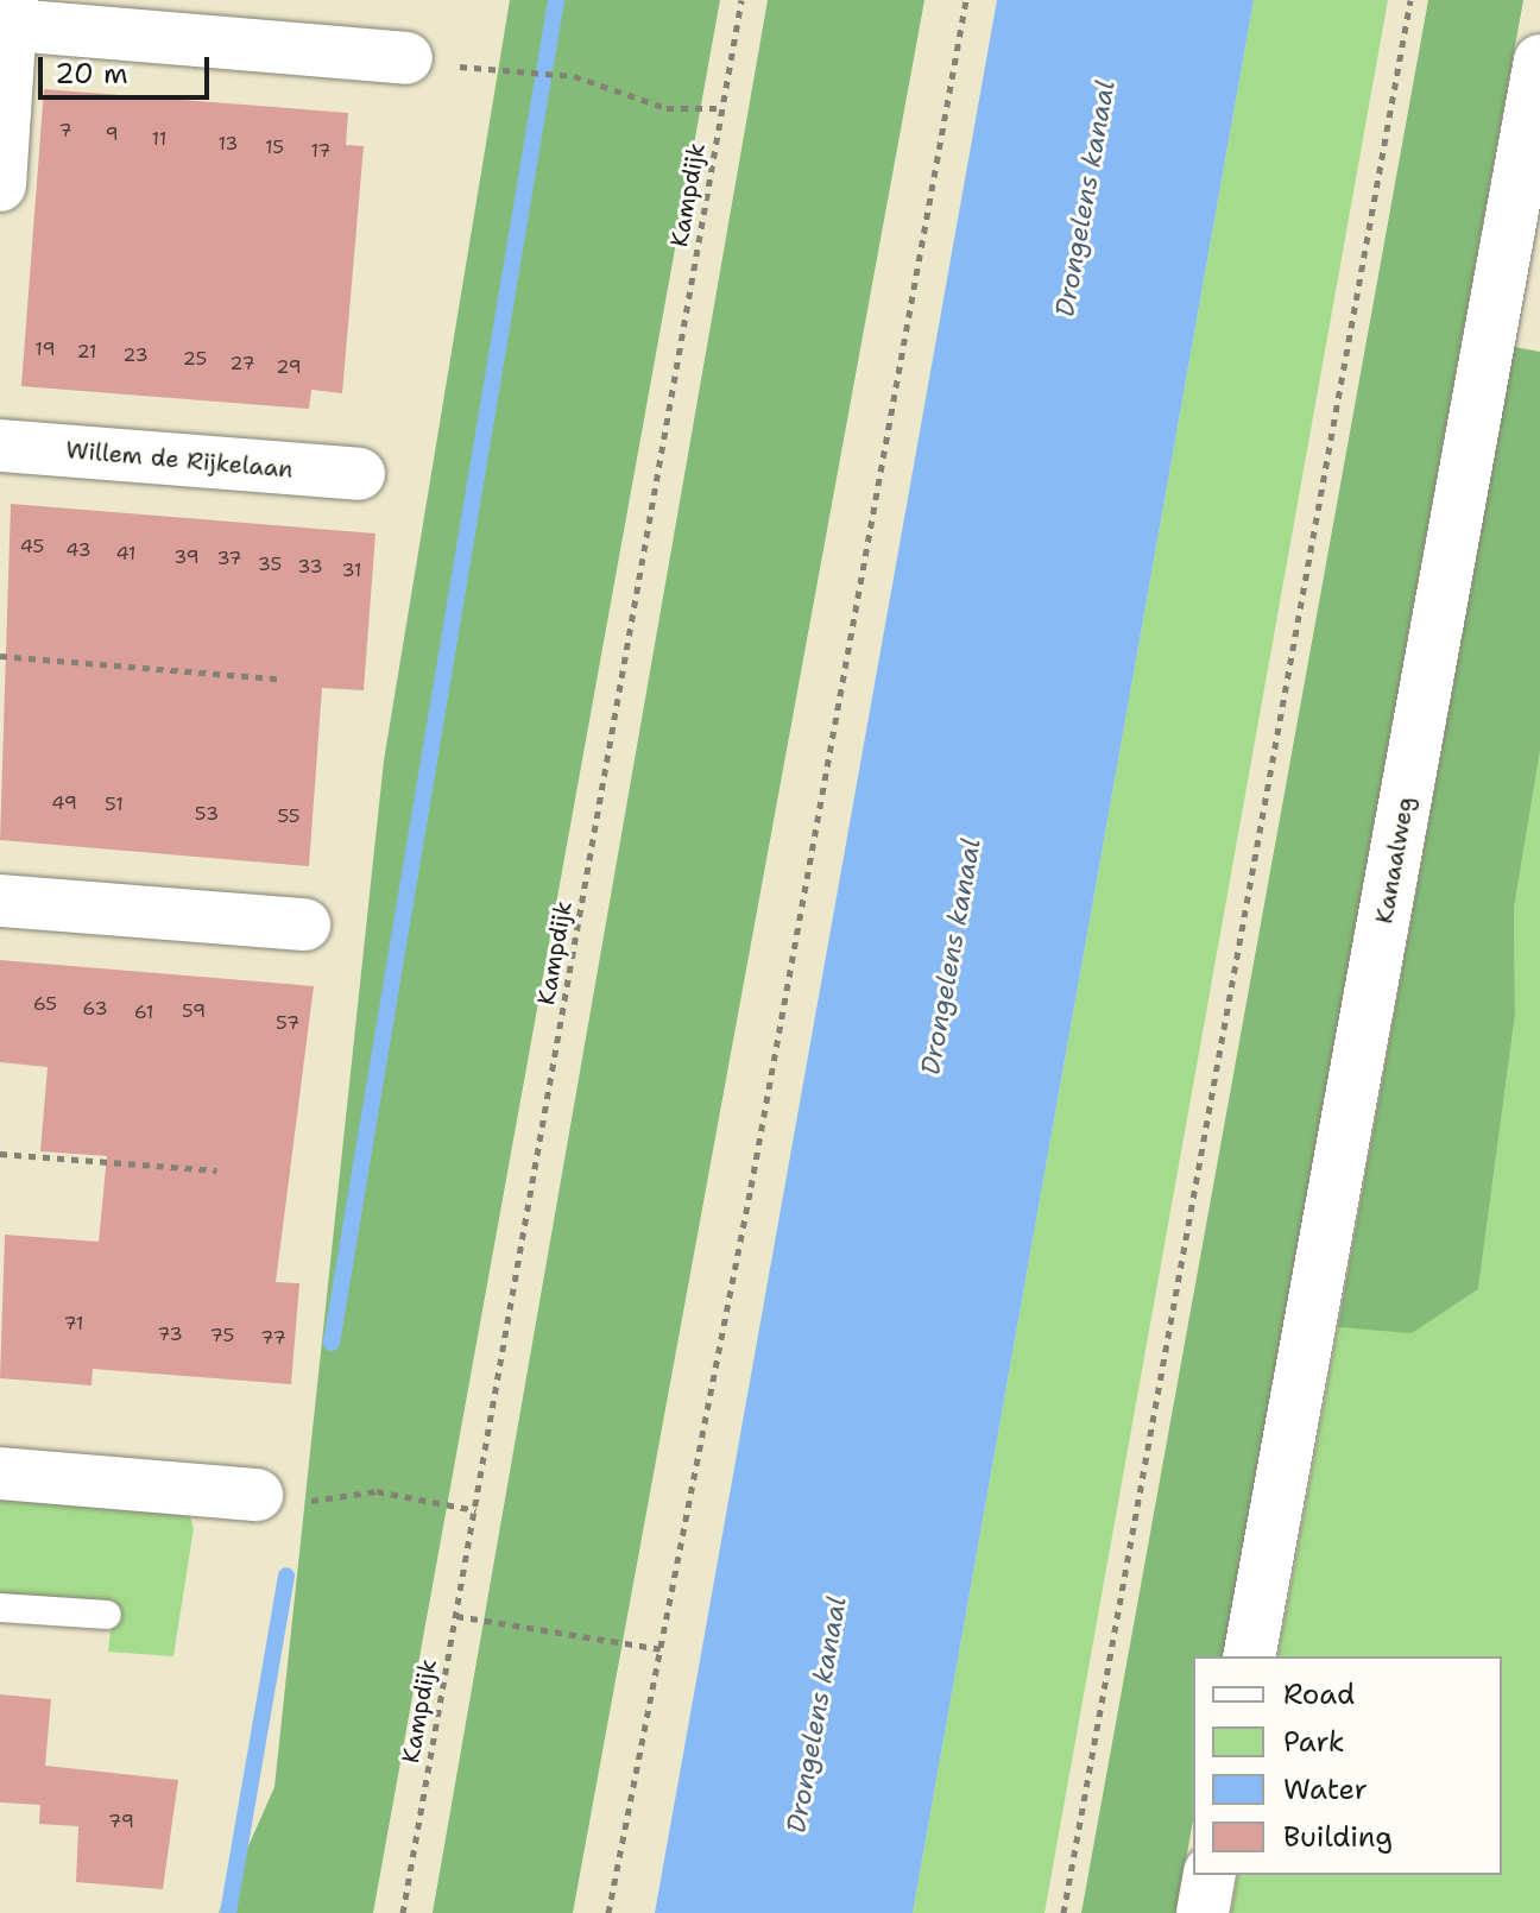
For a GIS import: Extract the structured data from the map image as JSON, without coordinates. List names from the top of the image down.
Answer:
{
  "streets": {
    "street": ["Willem de Rijkelaan", "Kanaalweg"],
    "path": ["Kampdijk"]
  },
  "water": ["Drongelens kanaal"],
  "house_numbers": [
    "7",
    "9",
    "11",
    "13",
    "15",
    "17",
    "19",
    "21",
    "23",
    "25",
    "27",
    "29",
    "45",
    "43",
    "41",
    "39",
    "37",
    "35",
    "33",
    "31",
    "49",
    "51",
    "53",
    "55",
    "65",
    "63",
    "59",
    "61",
    "57",
    "71",
    "73",
    "75",
    "77",
    "79"
  ],
  "legend": [
    "Road",
    "Park",
    "Water",
    "Building"
  ],
  "scale_bar": "20 m"
}
